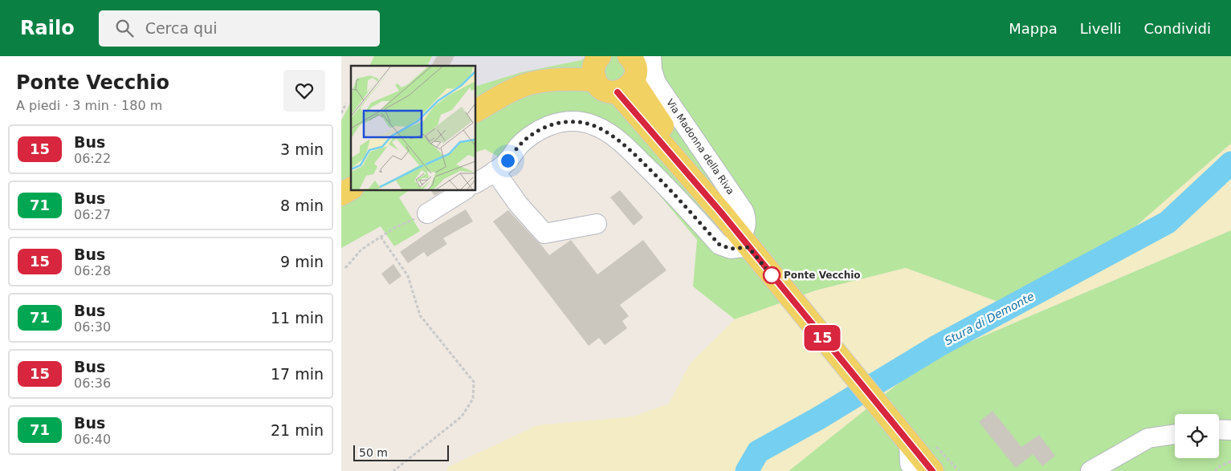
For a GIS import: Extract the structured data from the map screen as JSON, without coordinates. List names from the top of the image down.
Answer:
{
  "streets": {
    "street": ["Via Madonna della Riva"]
  },
  "water": ["Stura di Demonte"],
  "places": ["Ponte Vecchio"],
  "lines": ["bus line 15"],
  "scale_bar": "50 m",
  "page": {
    "header": "Railo",
    "search": "Cerca qui",
    "nav": ["Mappa", "Livelli", "Condividi"],
    "heading": ["Ponte Vecchio", "A piedi · 3 min · 180 m"],
    "on_map": "15",
    "list": [
      {
        "mark": "15",
        "name": "Bus",
        "note": "06:22",
        "value": "3 min"
      },
      {
        "mark": "71",
        "name": "Bus",
        "note": "06:27",
        "value": "8 min"
      },
      {
        "mark": "15",
        "name": "Bus",
        "note": "06:28",
        "value": "9 min"
      },
      {
        "mark": "71",
        "name": "Bus",
        "note": "06:30",
        "value": "11 min"
      },
      {
        "mark": "15",
        "name": "Bus",
        "note": "06:36",
        "value": "17 min"
      },
      {
        "mark": "71",
        "name": "Bus",
        "note": "06:40",
        "value": "21 min"
      }
    ],
    "scale": "50 m"
  }
}
